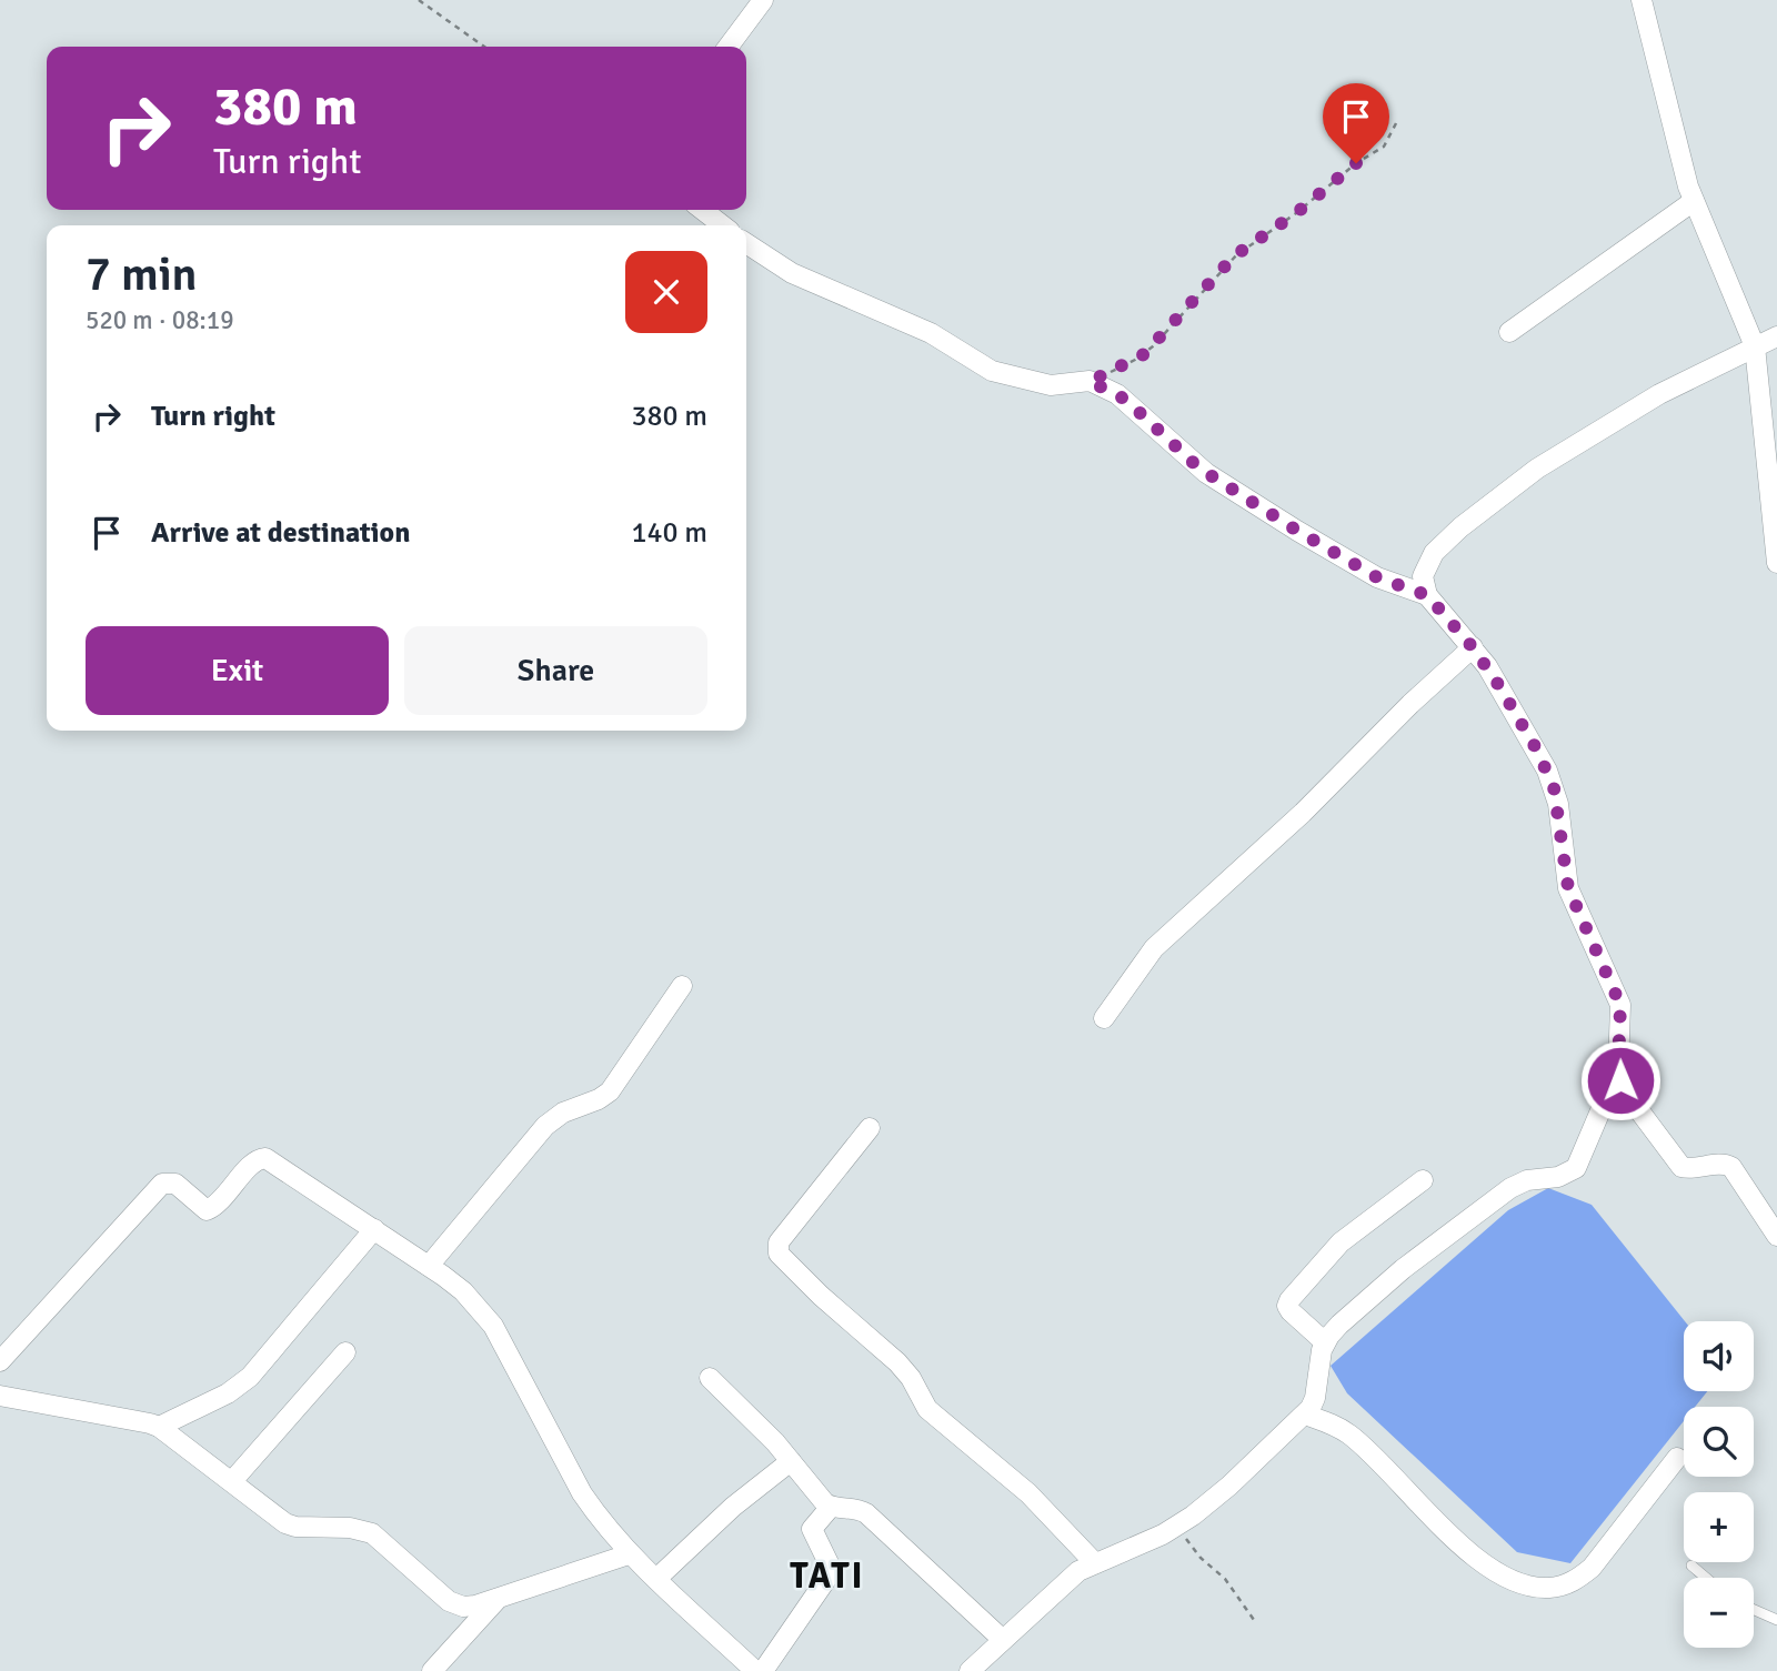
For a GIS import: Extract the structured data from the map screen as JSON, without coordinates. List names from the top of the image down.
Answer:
{
  "districts": ["TATI"],
  "page": {
    "turn": ["380 m", "Turn right"],
    "heading": ["7 min", "520 m · 08:19"],
    "list": [
      {
        "name": "Turn right",
        "value": "380 m"
      },
      {
        "name": "Arrive at destination",
        "value": "140 m"
      }
    ],
    "buttons": ["Exit", "Share"],
    "map_buttons": ["+", "−"]
  }
}
